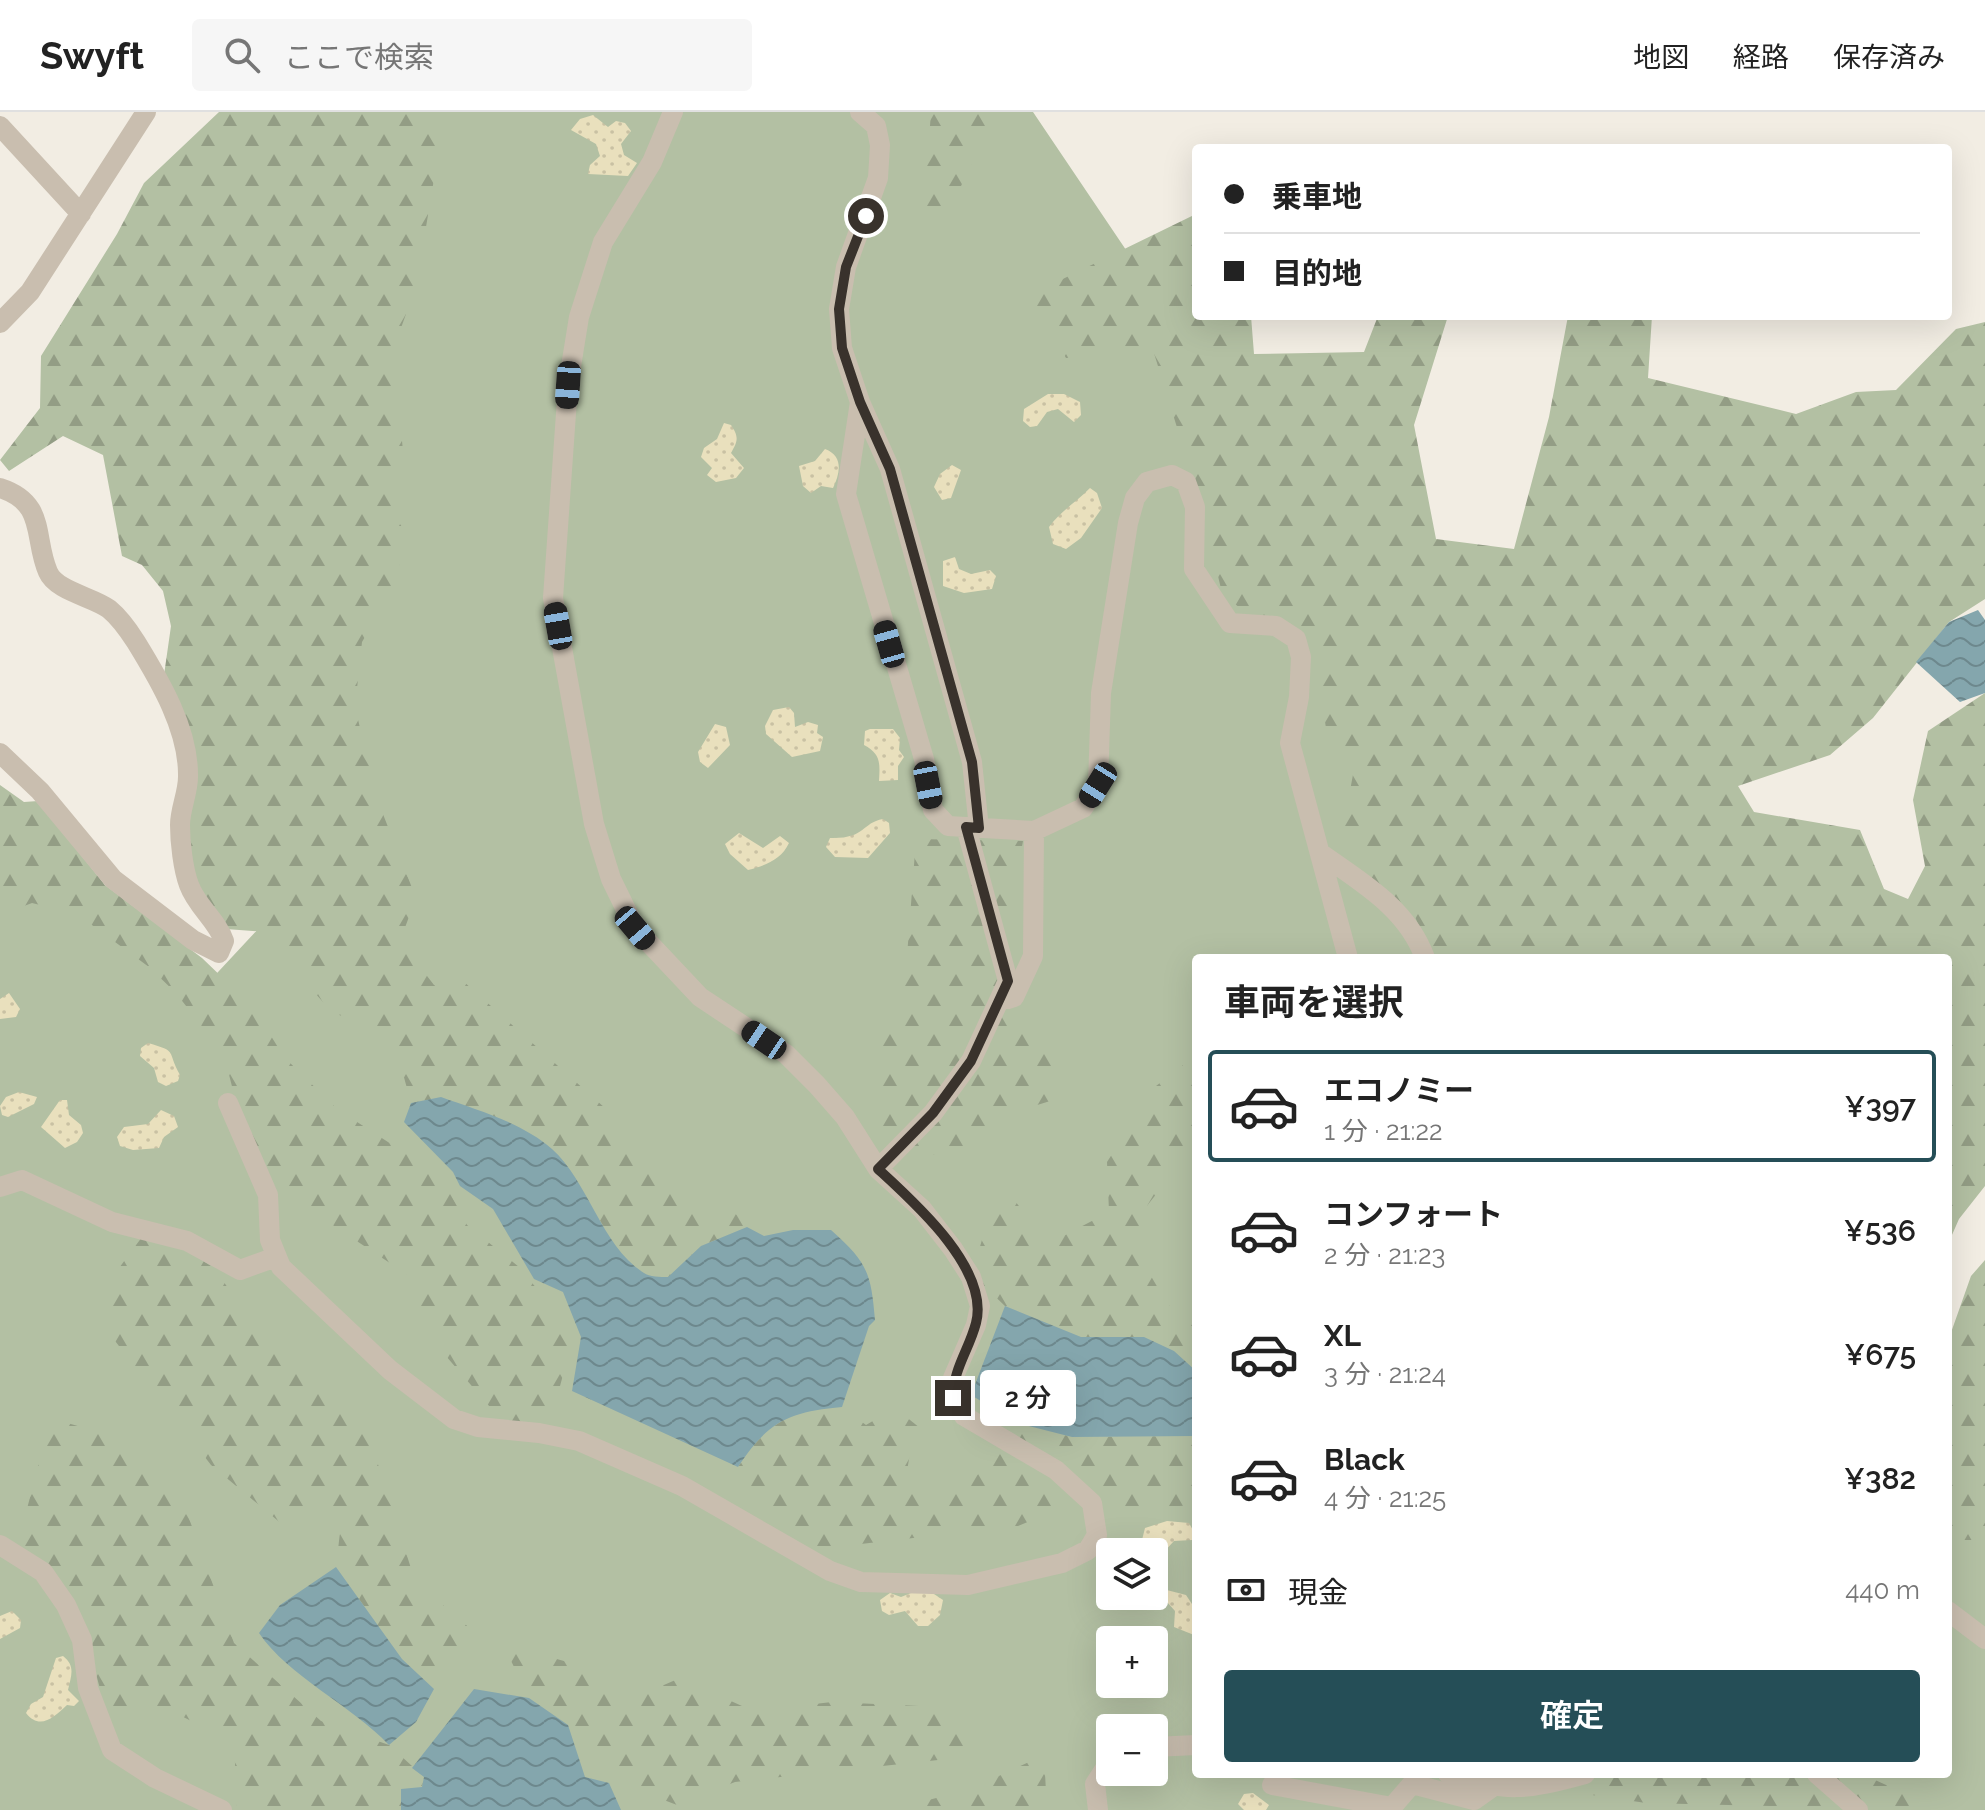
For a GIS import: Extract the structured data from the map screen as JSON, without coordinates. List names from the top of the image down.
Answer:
{
  "page": {
    "header": "Swyft",
    "search": "ここで検索",
    "nav": ["地図", "経路", "保存済み"],
    "banner": ["乗車地", "目的地"],
    "heading": "車両を選択",
    "list": [
      {
        "name": "エコノミー",
        "note": "1 分 · 21:22",
        "value": "¥397"
      },
      {
        "name": "コンフォート",
        "note": "2 分 · 21:23",
        "value": "¥536"
      },
      {
        "name": "XL",
        "note": "3 分 · 21:24",
        "value": "¥675"
      },
      {
        "name": "Black",
        "note": "4 分 · 21:25",
        "value": "¥382"
      }
    ],
    "bubble": "2 分",
    "map_buttons": ["+", "−"],
    "pay": ["現金", "440 m"],
    "buttons": "確定"
  }
}
